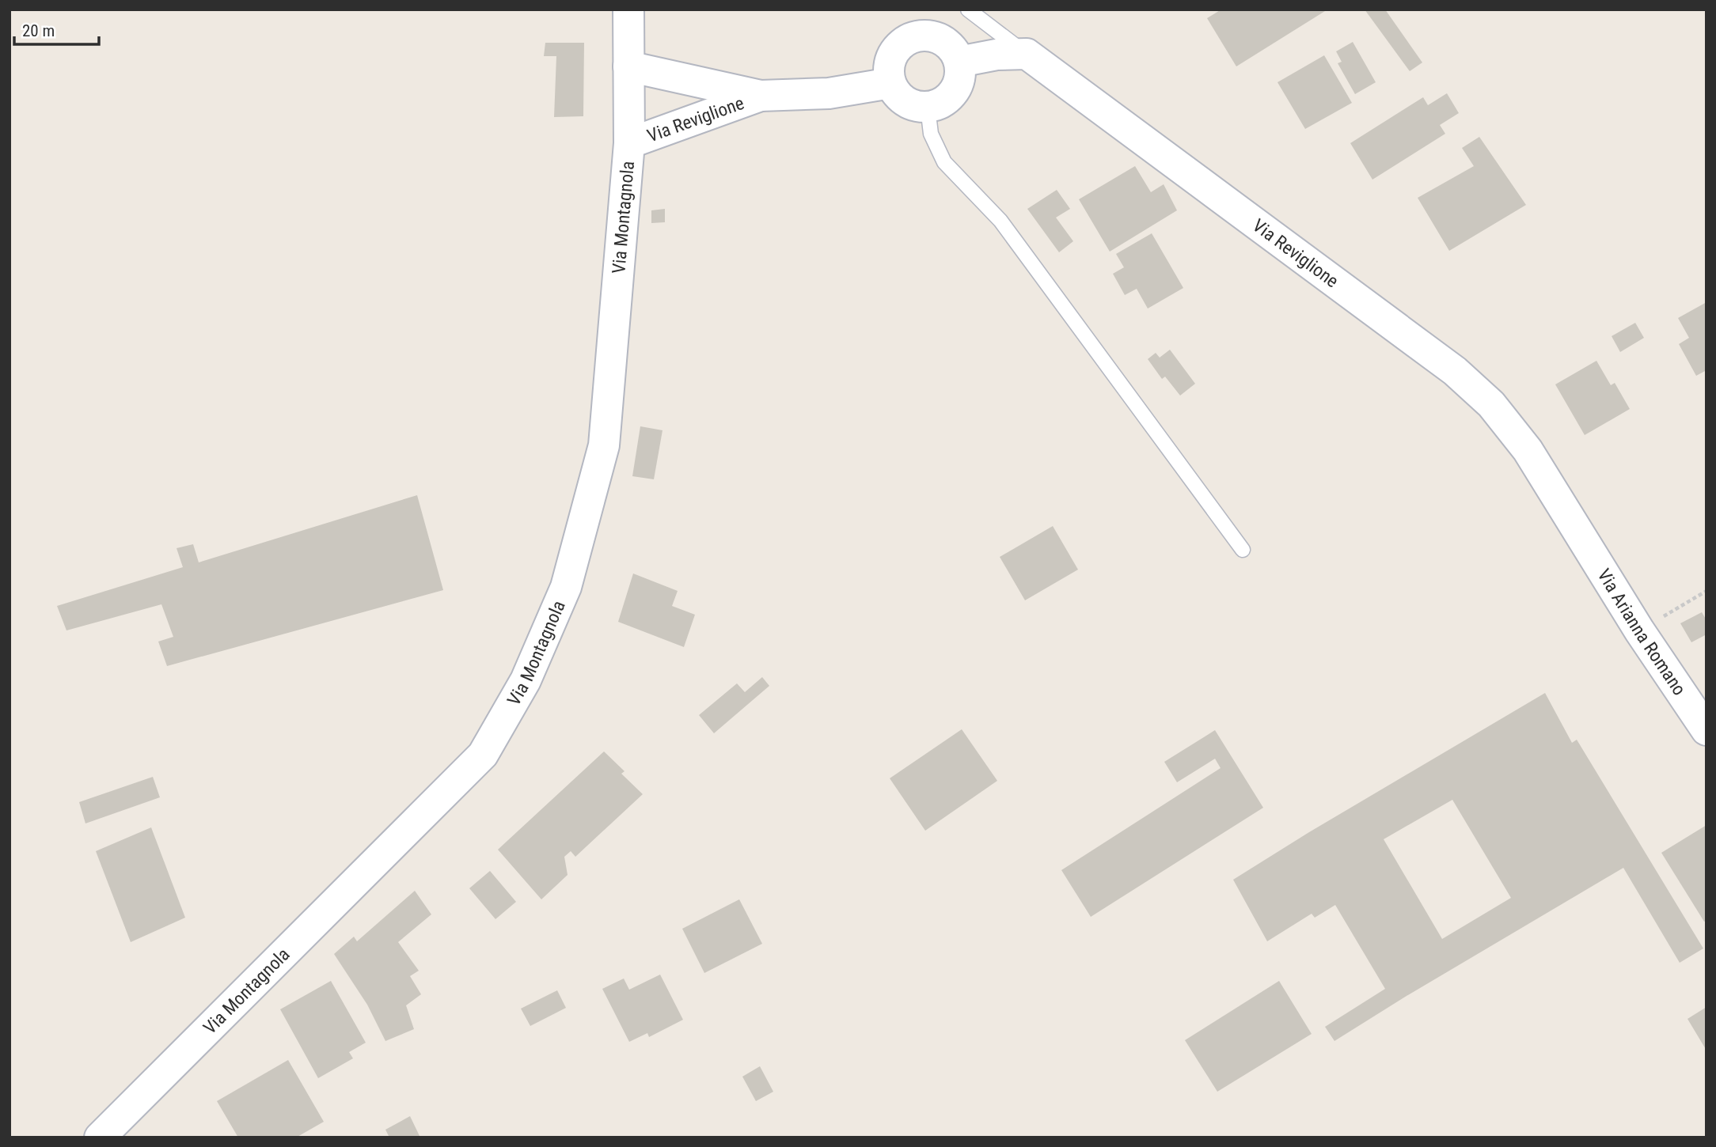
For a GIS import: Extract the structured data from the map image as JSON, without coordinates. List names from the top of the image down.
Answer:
{
  "streets": {
    "street": ["Via Reviglione", "Via Montagnola", "Via Arianna Romano"]
  },
  "crossings": [
    ["Via Reviglione", "Via Montagnola"],
    ["Via Reviglione", "Via Arianna Romano"]
  ],
  "scale_bar": "20 m"
}
